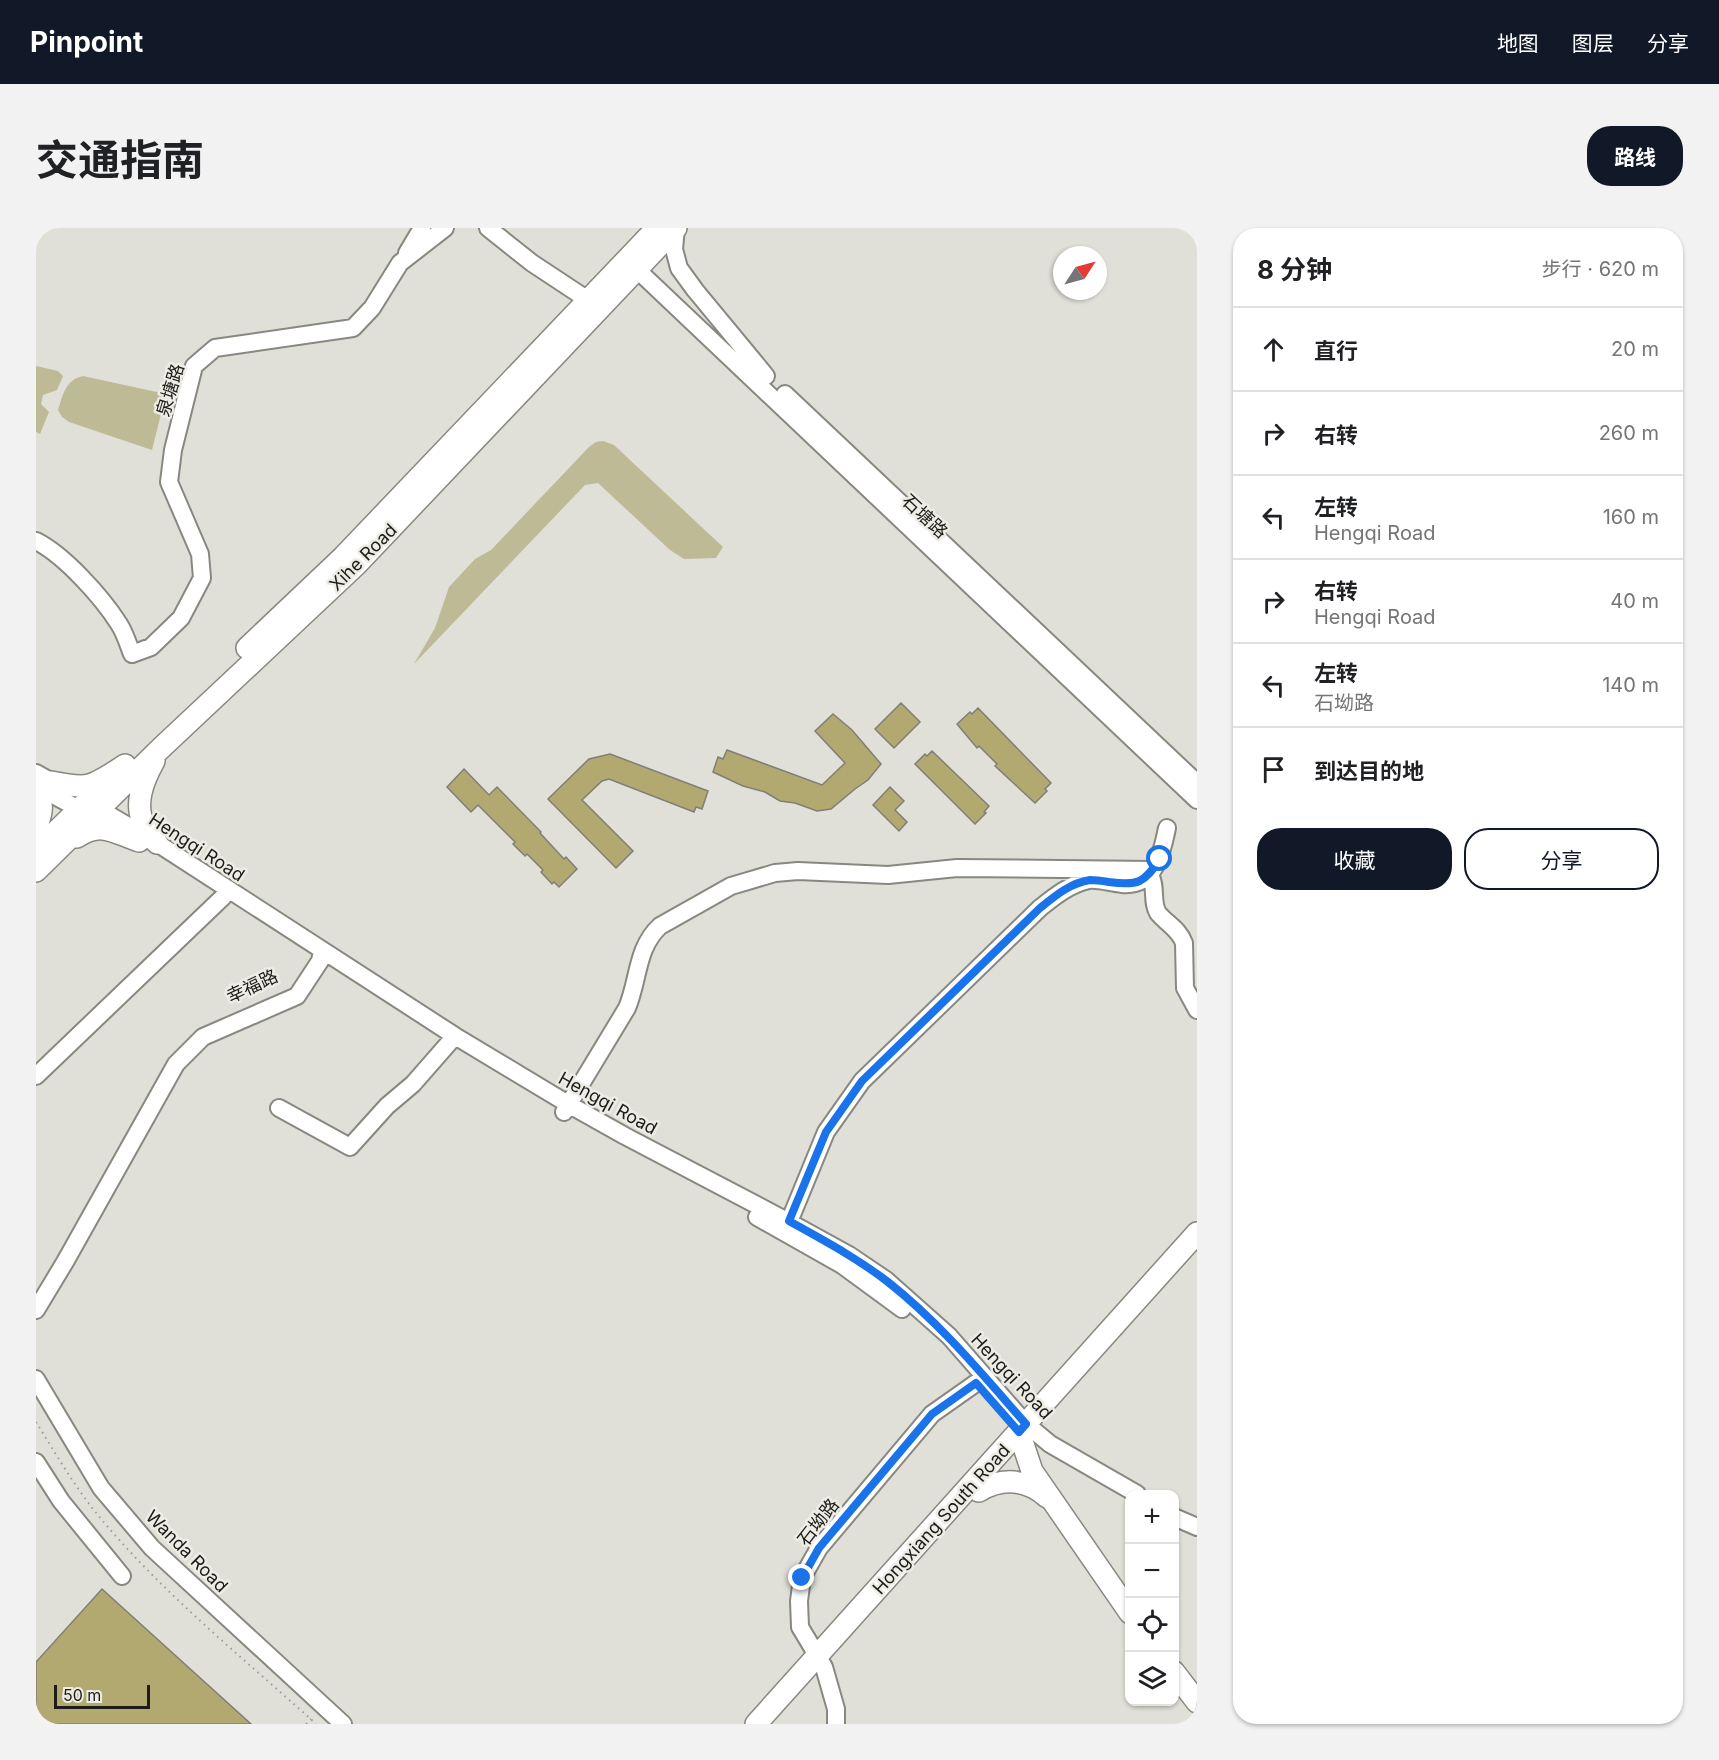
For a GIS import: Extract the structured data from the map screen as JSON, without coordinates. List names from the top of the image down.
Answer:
{
  "streets": {
    "main road": ["Xihe Road", "Hongxiang South Road"],
    "street": [
      "泉塘路",
      "石塘路",
      "Hengqi Road",
      "幸福路",
      "石坳路",
      "Wanda Road"
    ]
  },
  "crossings": [
    ["石塘路", "Xihe Road"],
    ["Xihe Road", "Hengqi Road"],
    ["Hengqi Road", "幸福路"],
    ["Hengqi Road", "Hongxiang South Road"],
    ["Hengqi Road", "石坳路"],
    ["Hongxiang South Road", "石坳路"]
  ],
  "scale_bar": "50 m",
  "north": "top right",
  "page": {
    "header": "Pinpoint",
    "nav": ["地图", "图层", "分享"],
    "title": "交通指南",
    "buttons": [
      "路线",
      ["收藏", "分享"]
    ],
    "heading": ["8 分钟", "步行 · 620 m"],
    "list": [
      ["直行", "20 m"],
      ["右转", "260 m"],
      ["左转", "Hengqi Road", "160 m"],
      ["右转", "Hengqi Road", "40 m"],
      ["左转", "石坳路", "140 m"],
      "到达目的地"
    ],
    "map_buttons": ["+", "−"],
    "scale": "50 m"
  }
}
